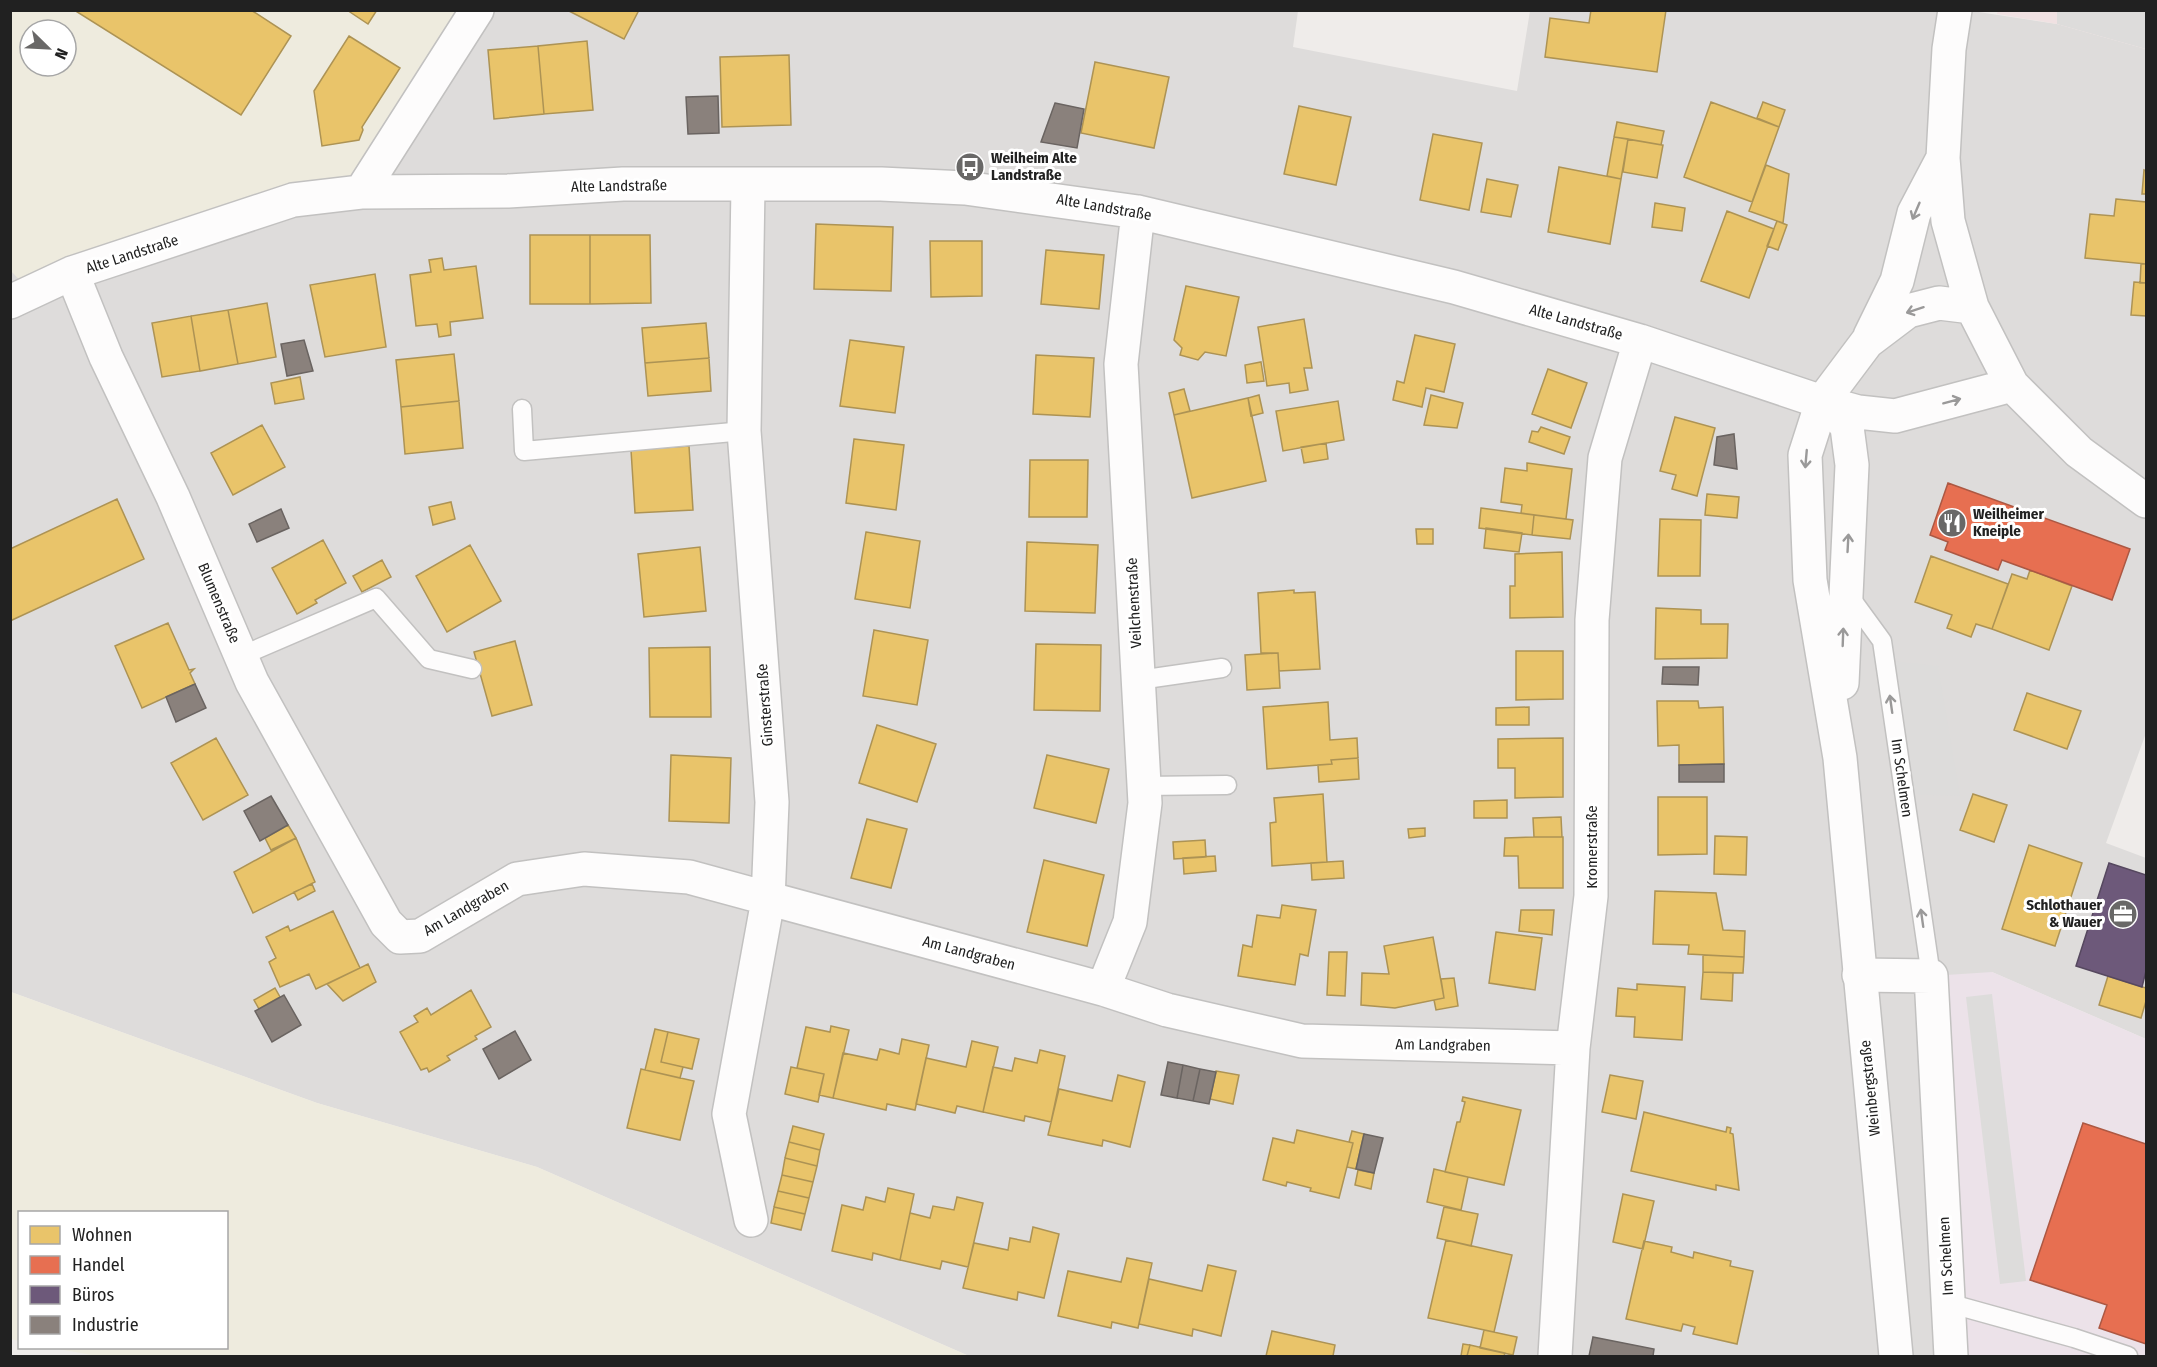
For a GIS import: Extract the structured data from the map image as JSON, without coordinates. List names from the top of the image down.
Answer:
{
  "streets": {
    "street": [
      "Alte Landstraße",
      "Blumenstraße",
      "Veilchenstraße",
      "Ginsterstraße",
      "Im Schelmen",
      "Kromerstraße",
      "Am Landgraben",
      "Weinbergstraße"
    ]
  },
  "crossings": [
    ["Alte Landstraße", "Blumenstraße"],
    ["Alte Landstraße", "Veilchenstraße"],
    ["Alte Landstraße", "Ginsterstraße"],
    ["Alte Landstraße", "Kromerstraße"],
    ["Blumenstraße", "Am Landgraben"],
    ["Veilchenstraße", "Am Landgraben"],
    ["Ginsterstraße", "Am Landgraben"],
    ["Kromerstraße", "Am Landgraben"]
  ],
  "one_way": ["Im Schelmen"],
  "places": {
    "bus stop": ["Weilheim Alte Landstraße"],
    "restaurant": ["Weilheimer Kneiple"],
    "office": ["Schlothauer & Wauer"]
  },
  "legend": [
    "Wohnen",
    "Handel",
    "Büros",
    "Industrie"
  ],
  "north": "bottom right"
}
